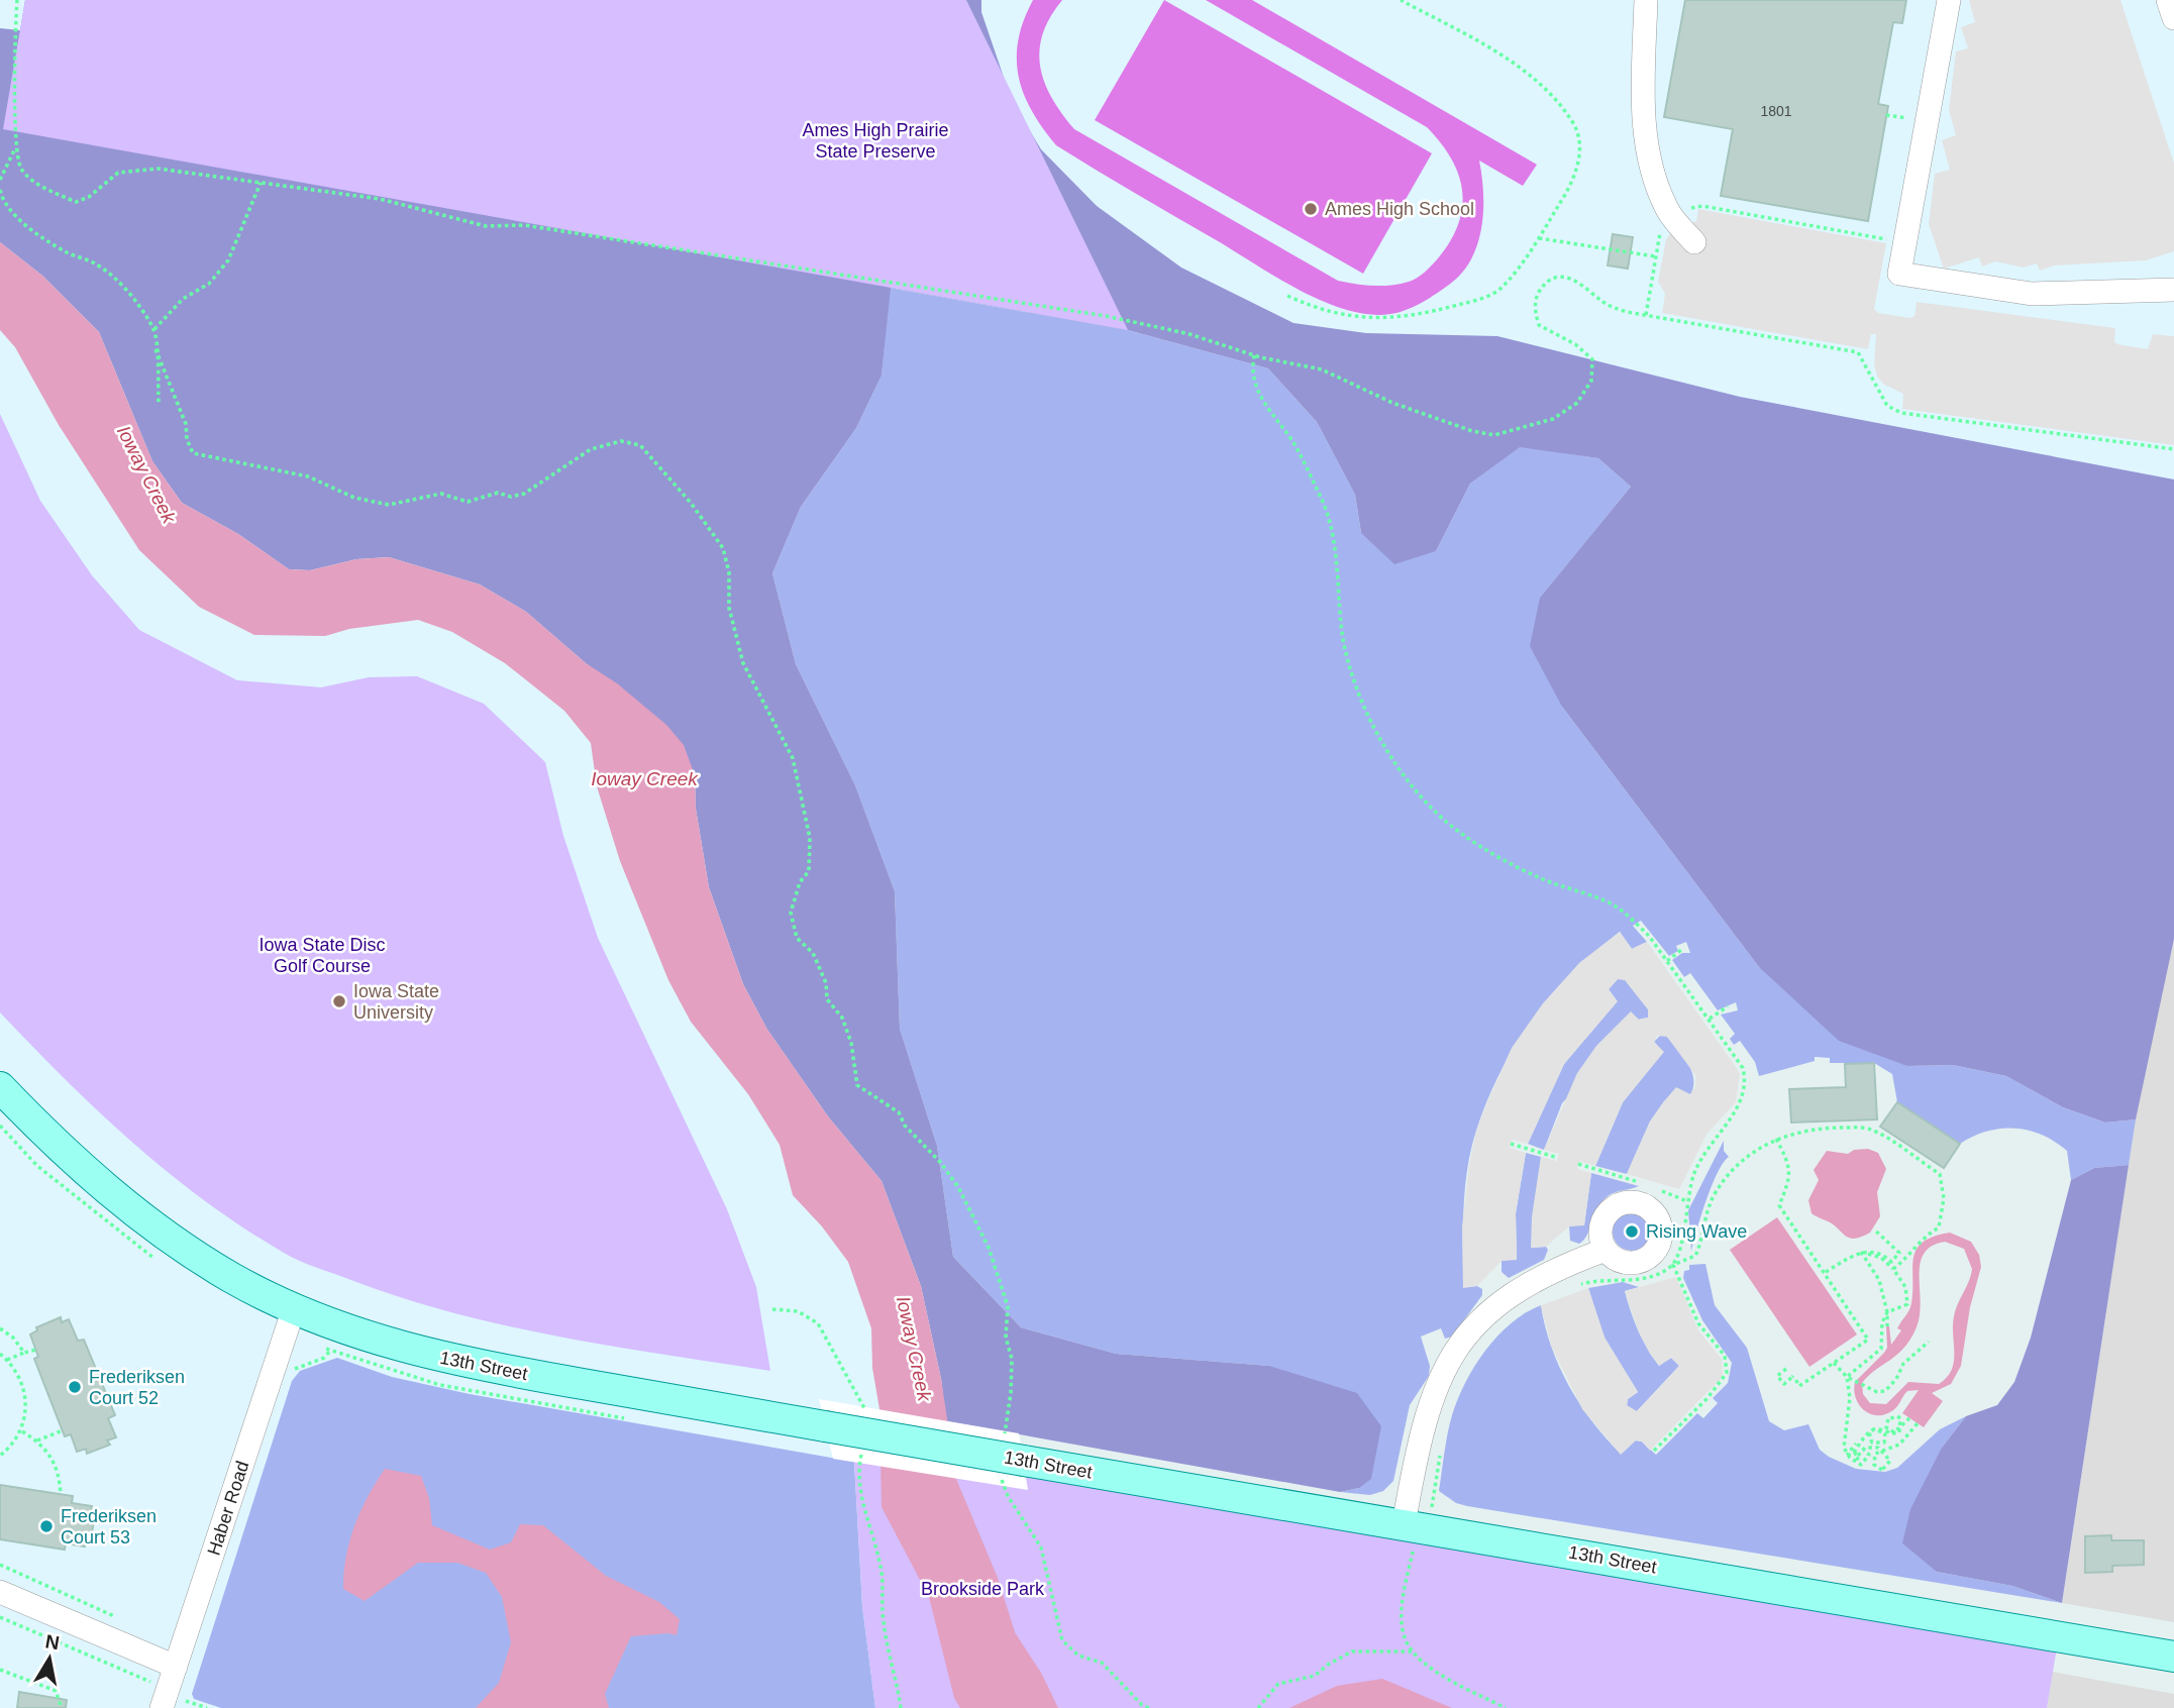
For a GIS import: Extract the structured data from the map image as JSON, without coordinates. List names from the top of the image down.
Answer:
{
  "streets": {
    "main road": ["13th Street"],
    "street": ["Haber Road"]
  },
  "crossings": [
    ["13th Street", "Haber Road"]
  ],
  "water": ["Ioway Creek"],
  "parks": ["Ames High Prairie State Preserve", "Iowa State Disc Golf Course", "Brookside Park"],
  "places": [
    "Ames High School",
    "Iowa State University",
    "Rising Wave",
    "Frederiksen Court 52",
    "Frederiksen Court 53"
  ],
  "house_numbers": ["1801"],
  "north": "top"
}
